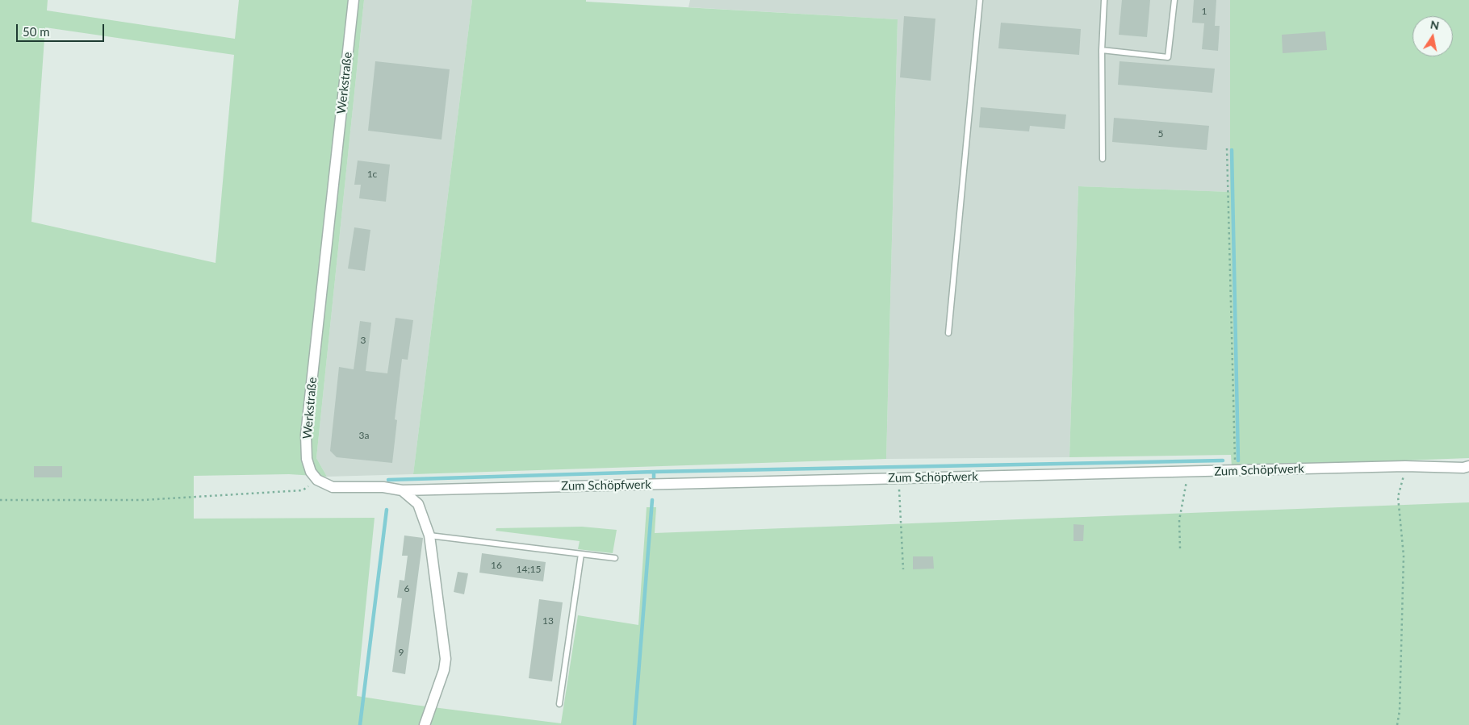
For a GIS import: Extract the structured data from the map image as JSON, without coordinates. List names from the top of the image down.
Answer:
{
  "streets": {
    "street": ["Werkstraße", "Zum Schöpfwerk"]
  },
  "house_numbers": [
    "1",
    "5",
    "1c",
    "3",
    "3a",
    "16",
    "14;15",
    "6",
    "13",
    "9"
  ],
  "scale_bar": "50 m",
  "north": "top"
}
